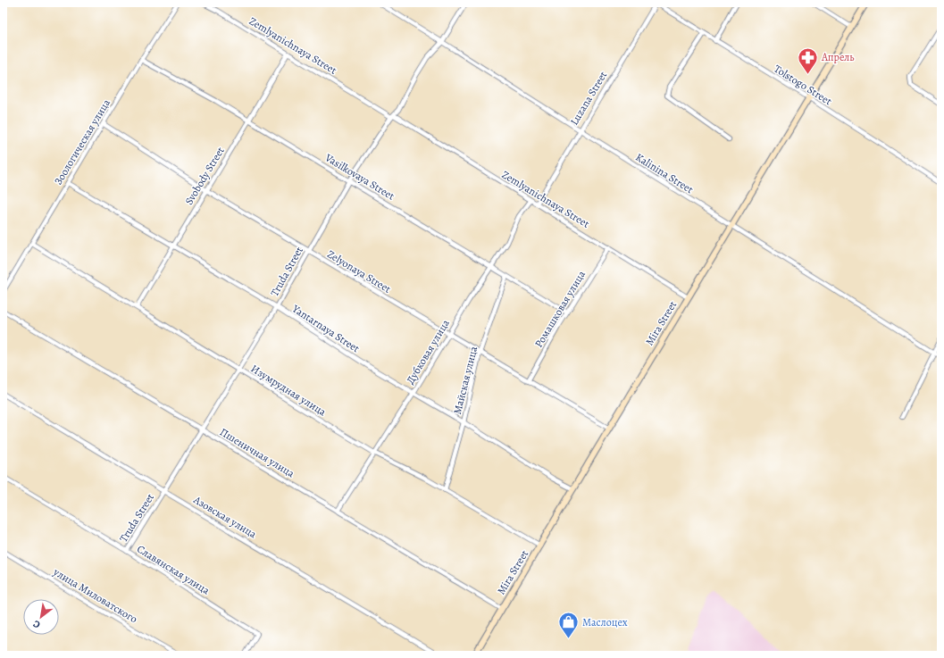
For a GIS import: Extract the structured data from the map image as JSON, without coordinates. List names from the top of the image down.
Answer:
{
  "streets": {
    "main road": ["Mira Street"],
    "street": [
      "Zemlyanichnaya Street",
      "Tolstogo Street",
      "Luzana Street",
      "Зоологическая улица",
      "Kalinina Street",
      "Svobody Street",
      "Vasilkovaya Street",
      "Truda Street",
      "Zelyonaya Street",
      "Ромашковая улица",
      "Yantarnaya Street",
      "Дубковая улица",
      "Майская улица",
      "Изумрудная улица",
      "Пшеничная улица",
      "Азовская улица",
      "Славянская улица",
      "улица Миловатского"
    ]
  },
  "crossings": [
    ["Zemlyanichnaya Street", "Luzana Street"],
    ["Zemlyanichnaya Street", "Svobody Street"],
    ["Zemlyanichnaya Street", "Truda Street"],
    ["Zemlyanichnaya Street", "Ромашковая улица"],
    ["Zemlyanichnaya Street", "Mira Street"],
    ["Zemlyanichnaya Street", "Дубковая улица"],
    ["Tolstogo Street", "Luzana Street"],
    ["Tolstogo Street", "Mira Street"],
    ["Luzana Street", "Kalinina Street"],
    ["Зоологическая улица", "Vasilkovaya Street"],
    ["Зоологическая улица", "Zelyonaya Street"],
    ["Зоологическая улица", "Yantarnaya Street"],
    ["Зоологическая улица", "Изумрудная улица"],
    ["Kalinina Street", "Truda Street"],
    ["Kalinina Street", "Mira Street"],
    ["Svobody Street", "Vasilkovaya Street"],
    ["Svobody Street", "Zelyonaya Street"],
    ["Svobody Street", "Yantarnaya Street"],
    ["Svobody Street", "Изумрудная улица"],
    ["Vasilkovaya Street", "Truda Street"],
    ["Vasilkovaya Street", "Ромашковая улица"],
    ["Vasilkovaya Street", "Дубковая улица"],
    ["Vasilkovaya Street", "Майская улица"],
    ["Truda Street", "Zelyonaya Street"],
    ["Truda Street", "Yantarnaya Street"],
    ["Truda Street", "Изумрудная улица"],
    ["Truda Street", "Пшеничная улица"],
    ["Truda Street", "Азовская улица"],
    ["Truda Street", "Славянская улица"],
    ["Zelyonaya Street", "Ромашковая улица"],
    ["Zelyonaya Street", "Mira Street"],
    ["Zelyonaya Street", "Дубковая улица"],
    ["Zelyonaya Street", "Майская улица"],
    ["Mira Street", "Yantarnaya Street"],
    ["Mira Street", "Изумрудная улица"],
    ["Mira Street", "Пшеничная улица"],
    ["Yantarnaya Street", "Дубковая улица"],
    ["Yantarnaya Street", "Майская улица"],
    ["Дубковая улица", "Изумрудная улица"],
    ["Дубковая улица", "Пшеничная улица"],
    ["Майская улица", "Изумрудная улица"]
  ],
  "places": {
    "pharmacy": ["Апрель"],
    "shop": ["Маслоцех"]
  },
  "north": "bottom left"
}
